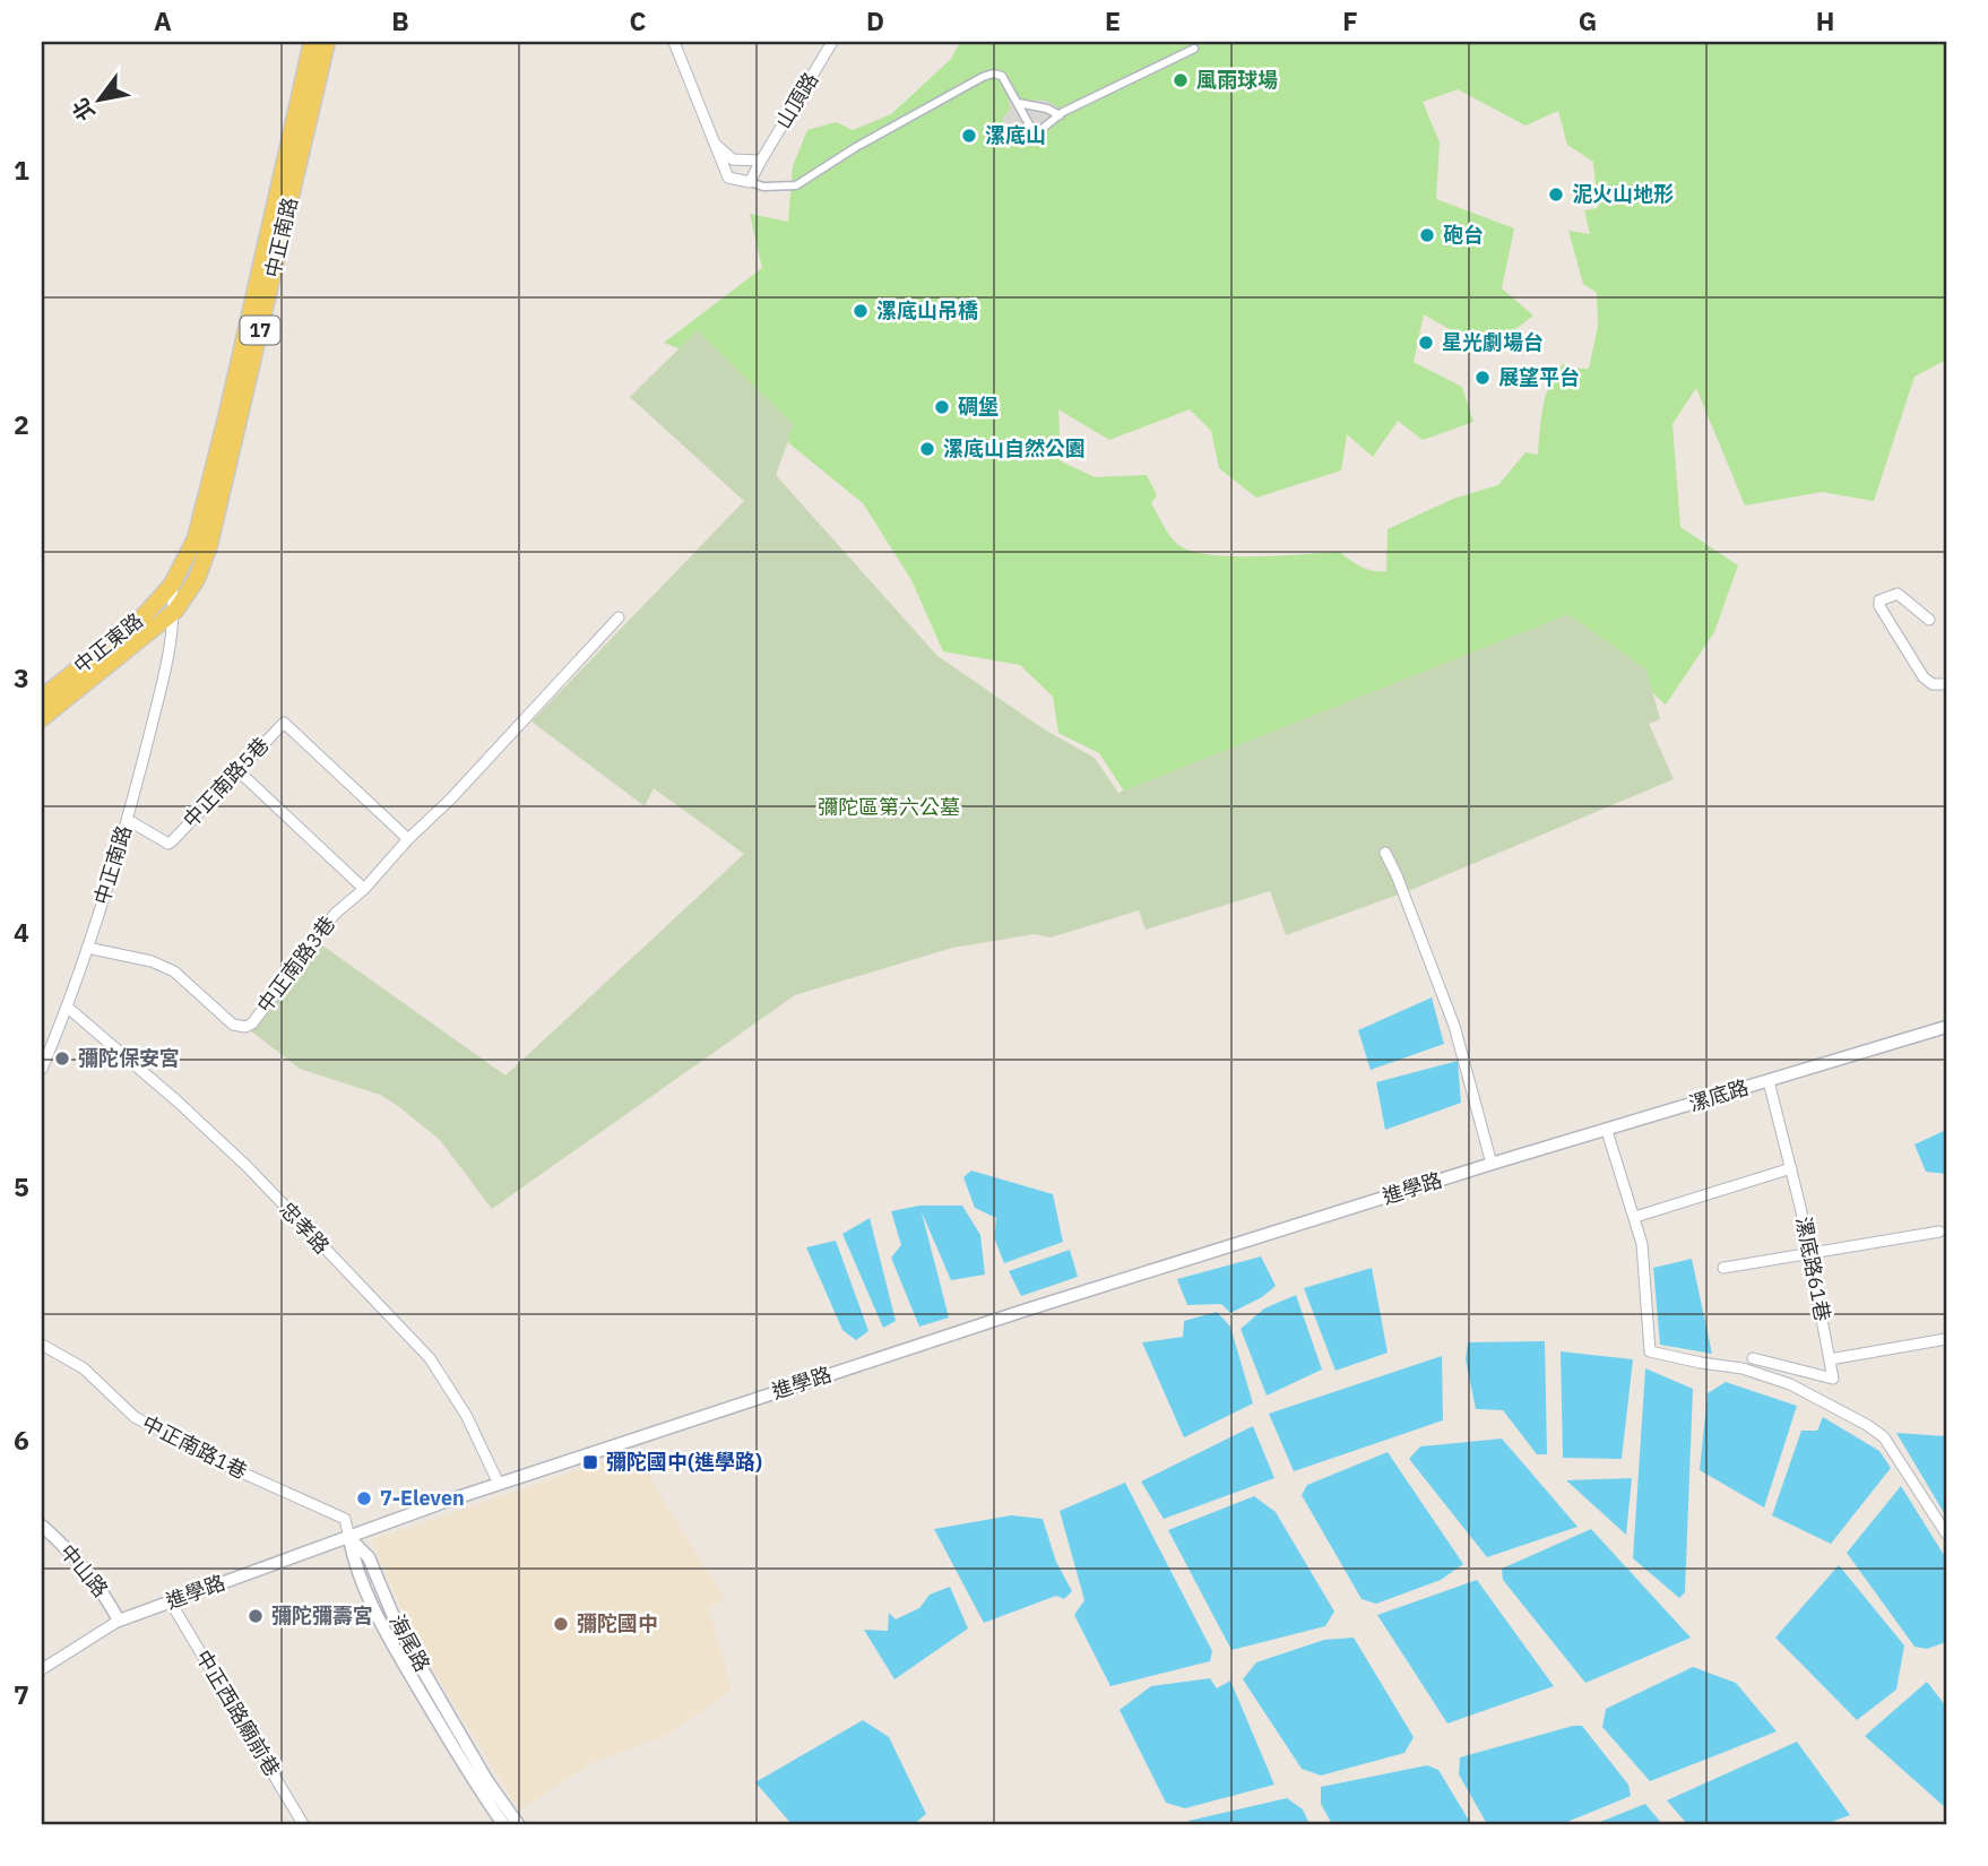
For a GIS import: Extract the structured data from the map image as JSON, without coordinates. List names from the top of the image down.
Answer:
{
  "streets": {
    "main road": ["中正南路", "17", "中正東路"],
    "street": [
      "山頂路",
      "中正南路5巷",
      "中正南路3巷",
      "漯底路",
      "進學路",
      "忠孝路",
      "漯底路61巷",
      "中正南路1巷",
      "中山路",
      "海尾路",
      "中正西路廟前巷"
    ]
  },
  "crossings": [
    ["中正南路", "中正東路"],
    ["中正南路", "中正南路5巷"],
    ["中正南路", "中正南路3巷"],
    ["中正南路", "忠孝路"],
    ["中正南路5巷", "中正南路3巷"],
    ["漯底路", "進學路"],
    ["漯底路", "漯底路61巷"],
    ["進學路", "忠孝路"],
    ["進學路", "中正南路1巷"],
    ["進學路", "中山路"],
    ["進學路", "海尾路"],
    ["進學路", "中正西路廟前巷"],
    ["中正南路1巷", "海尾路"]
  ],
  "parks": ["彌陀區第六公墓"],
  "places": {
    "other": [
      "風雨球場",
      "漯底山",
      "泥火山地形",
      "砲台",
      "漯底山吊橋",
      "星光劇場台",
      "展望平台",
      "碉堡",
      "漯底山自然公園",
      "彌陀保安宮",
      "7-Eleven",
      "彌陀彌壽宮",
      "彌陀國中"
    ],
    "transit": ["彌陀國中(進學路)"]
  },
  "north": "bottom left",
  "grid": {
    "columns": [
      "A",
      "B",
      "C",
      "D",
      "E",
      "F",
      "G",
      "H"
    ],
    "rows": [
      "1",
      "2",
      "3",
      "4",
      "5",
      "6",
      "7"
    ]
  }
}
